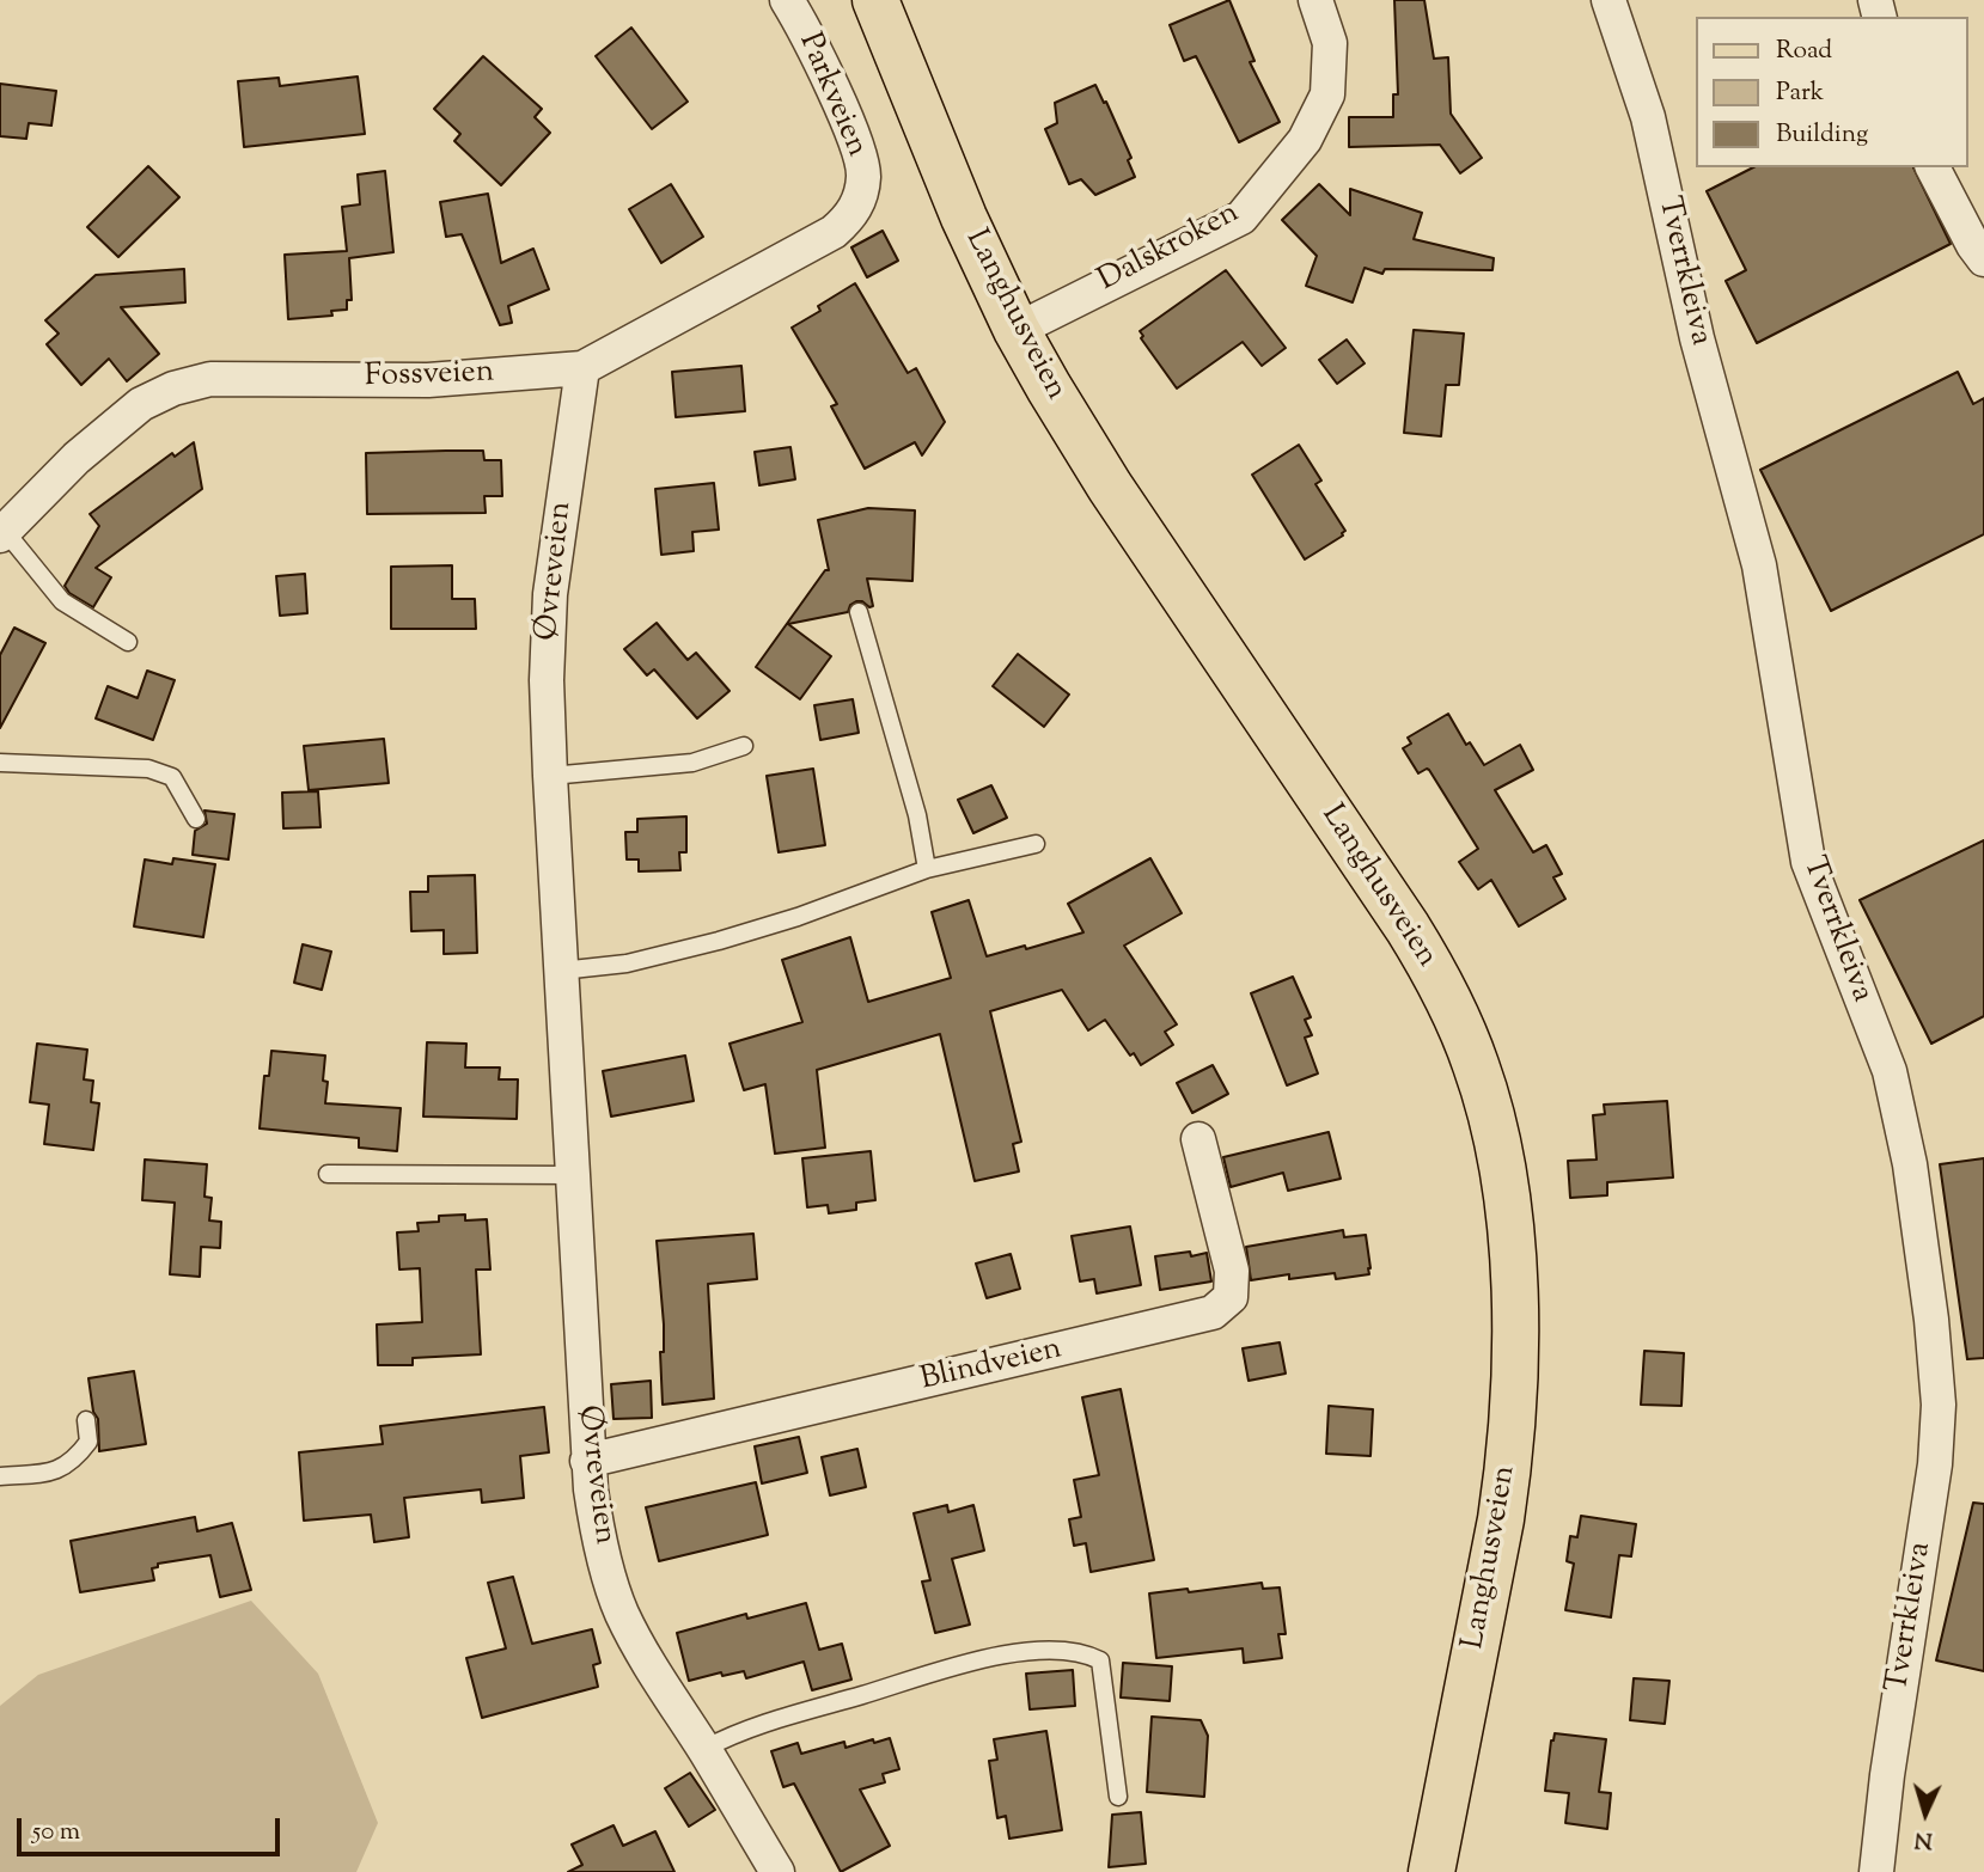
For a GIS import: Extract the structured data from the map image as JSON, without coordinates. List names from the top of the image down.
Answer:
{
  "streets": {
    "main road": ["Langhusveien"],
    "street": [
      "Parkveien",
      "Dalskroken",
      "Tverrkleiva",
      "Fossveien",
      "Øvreveien",
      "Blindveien"
    ]
  },
  "crossings": [
    ["Parkveien", "Fossveien"],
    ["Dalskroken", "Langhusveien"],
    ["Fossveien", "Øvreveien"],
    ["Øvreveien", "Blindveien"]
  ],
  "legend": ["Road", "Park", "Building"],
  "scale_bar": "50 m",
  "north": "bottom"
}
